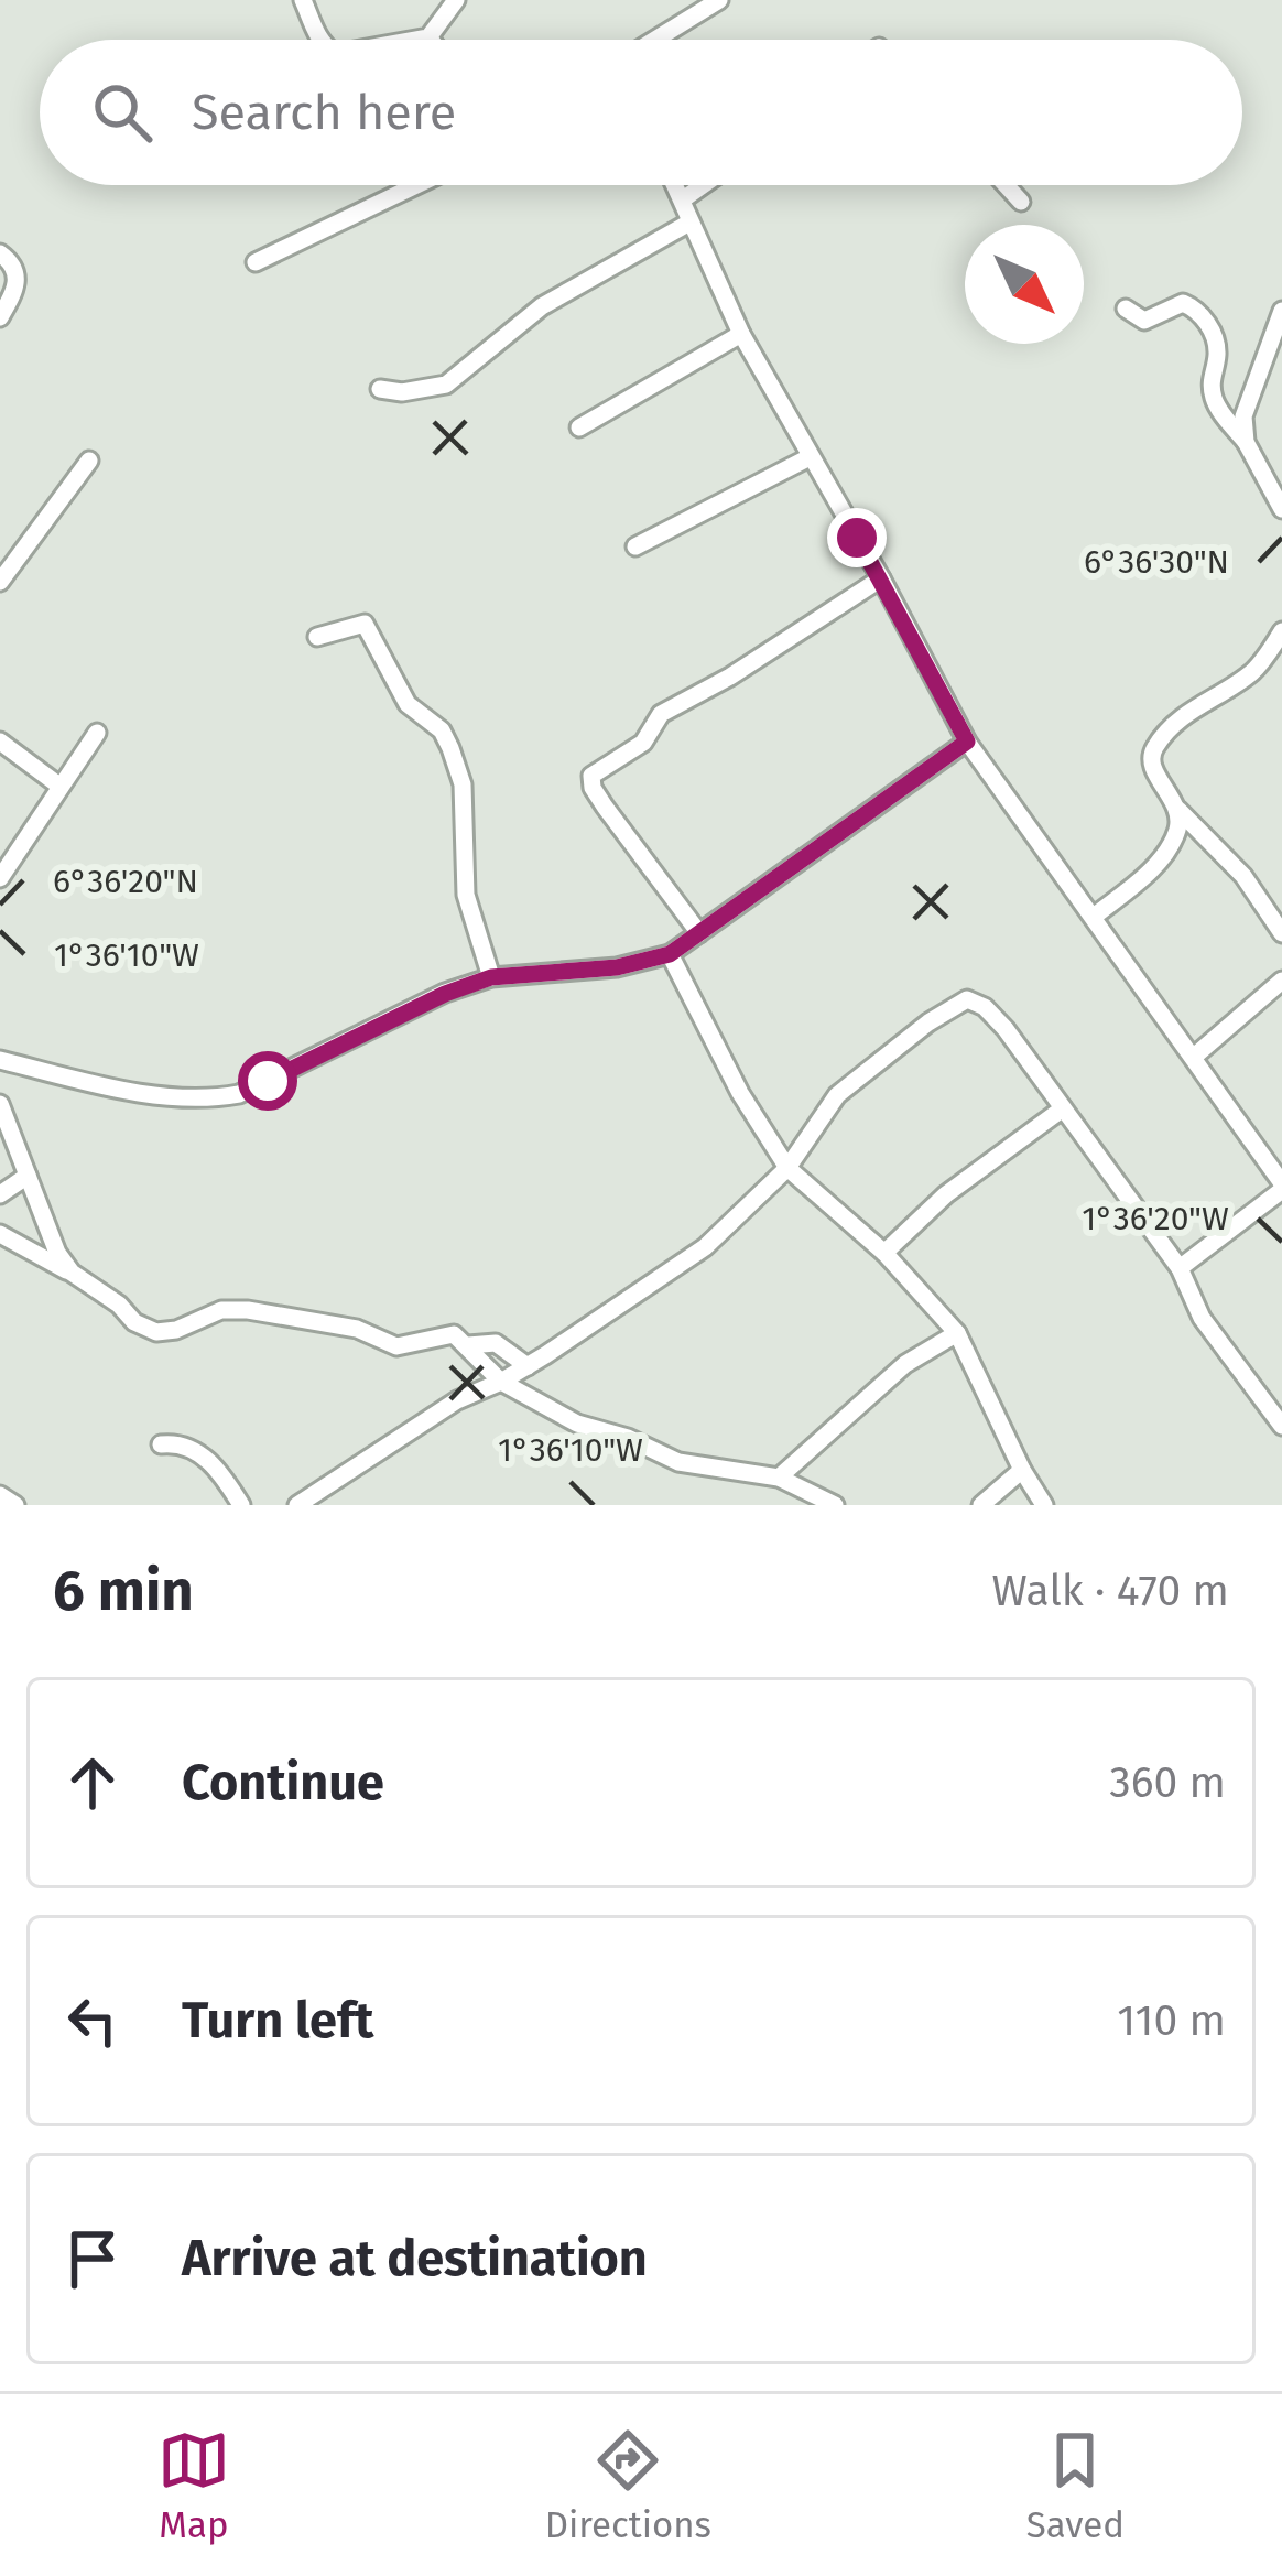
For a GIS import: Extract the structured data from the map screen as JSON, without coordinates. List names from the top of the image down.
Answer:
{
  "north": "bottom right",
  "page": {
    "search": "Search here",
    "heading": ["6 min", "Walk · 470 m"],
    "list": [
      ["Continue", "360 m"],
      ["Turn left", "110 m"],
      "Arrive at destination"
    ],
    "nav": ["Map", "Directions", "Saved"]
  },
  "coordinates": [
    "6°36'30\"N",
    "6°36'20\"N",
    "1°36'10\"W",
    "1°36'20\"W"
  ]
}
